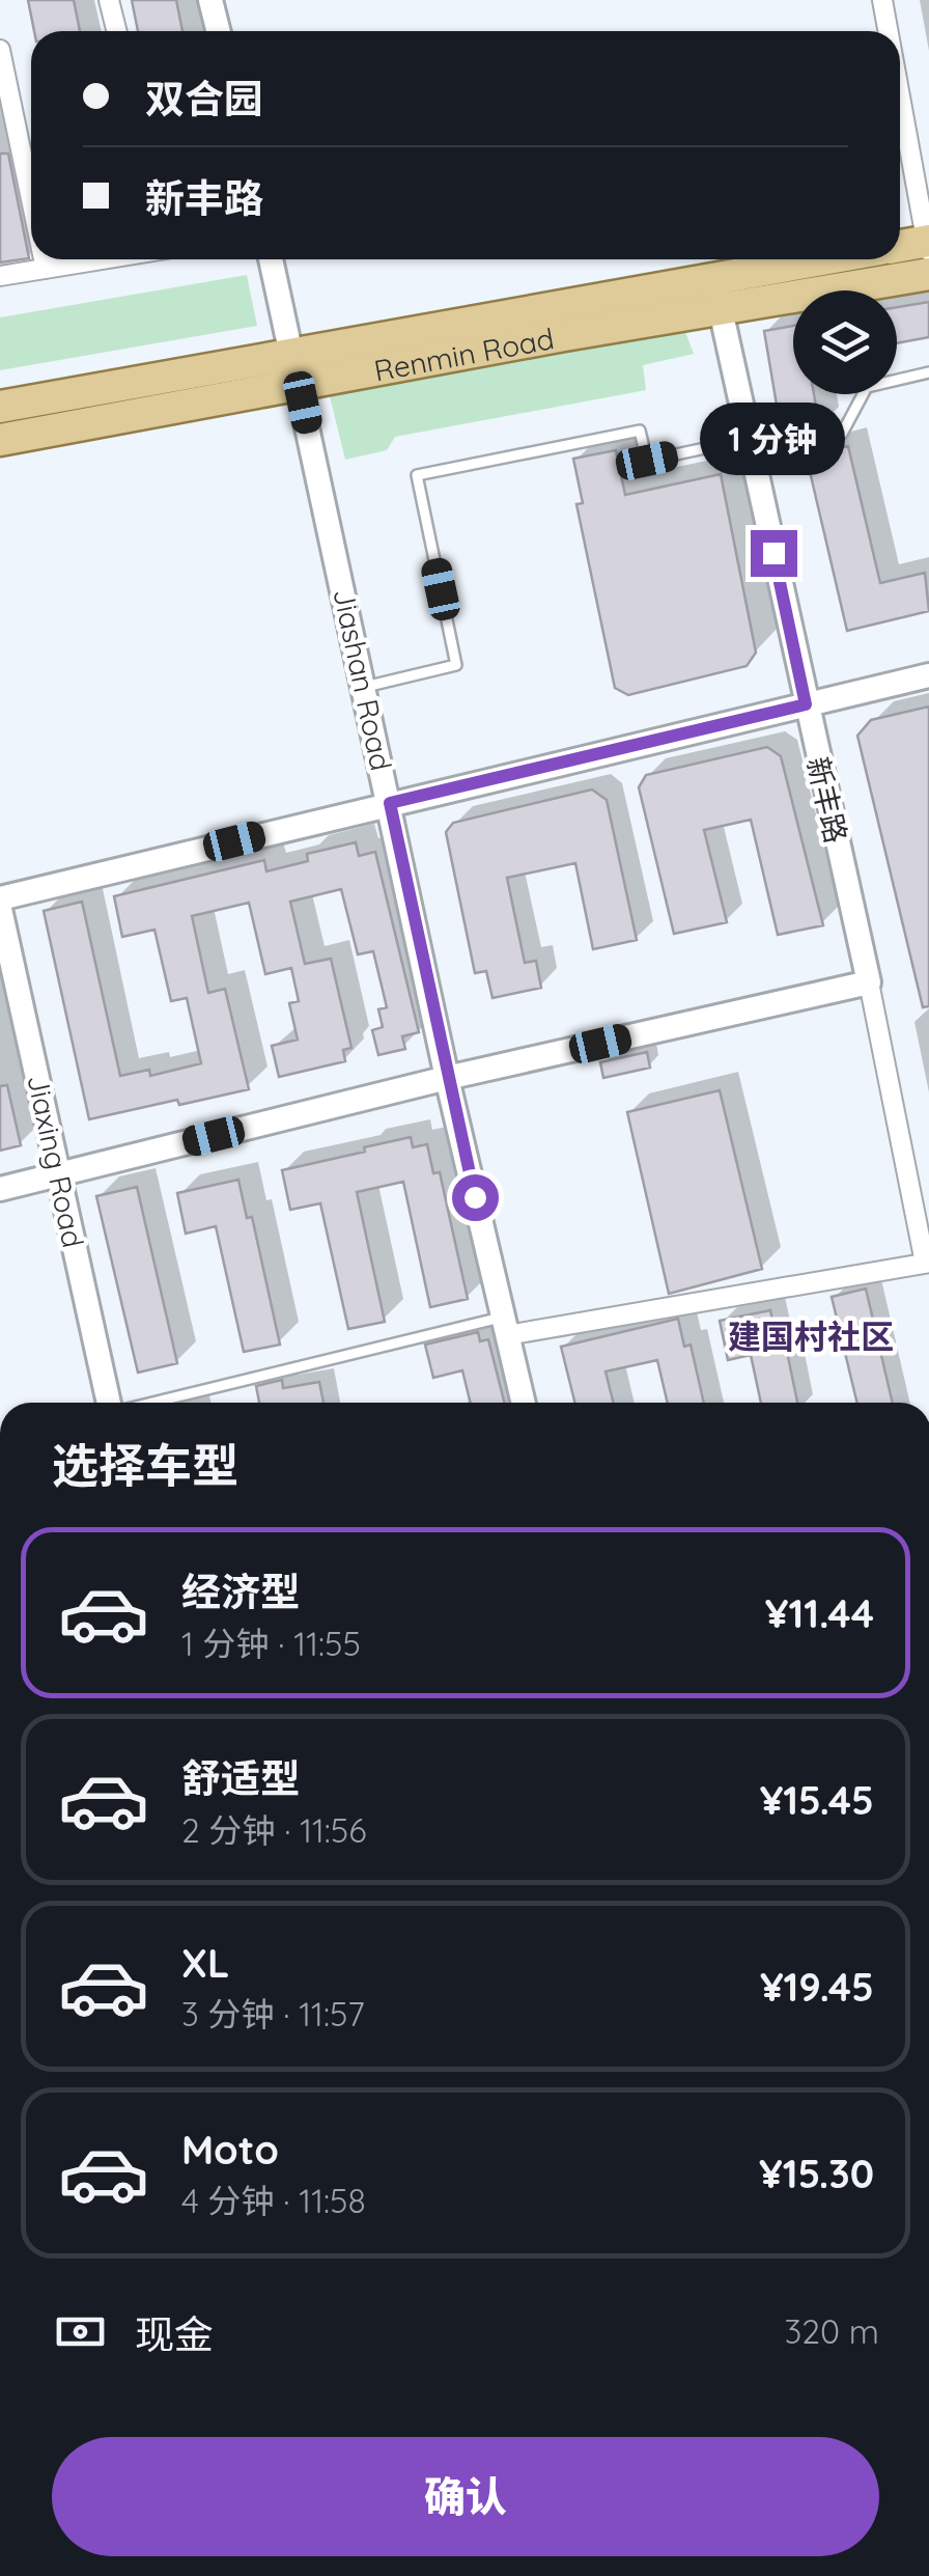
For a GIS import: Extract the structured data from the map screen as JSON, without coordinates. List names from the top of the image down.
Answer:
{
  "streets": {
    "main road": ["Renmin Road"],
    "street": ["Jiashan Road", "新丰路", "Jiaxing Road"]
  },
  "crossings": [
    ["Renmin Road", "Jiashan Road"],
    ["Renmin Road", "新丰路"]
  ],
  "districts": ["建国村社区"],
  "page": {
    "banner": ["双合园", "新丰路"],
    "bubble": "1 分钟",
    "heading": "选择车型",
    "list": [
      {
        "name": "经济型",
        "note": "1 分钟 · 11:55",
        "value": "¥11.44"
      },
      {
        "name": "舒适型",
        "note": "2 分钟 · 11:56",
        "value": "¥15.45"
      },
      {
        "name": "XL",
        "note": "3 分钟 · 11:57",
        "value": "¥19.45"
      },
      {
        "name": "Moto",
        "note": "4 分钟 · 11:58",
        "value": "¥15.30"
      }
    ],
    "pay": ["现金", "320 m"],
    "buttons": "确认"
  }
}
